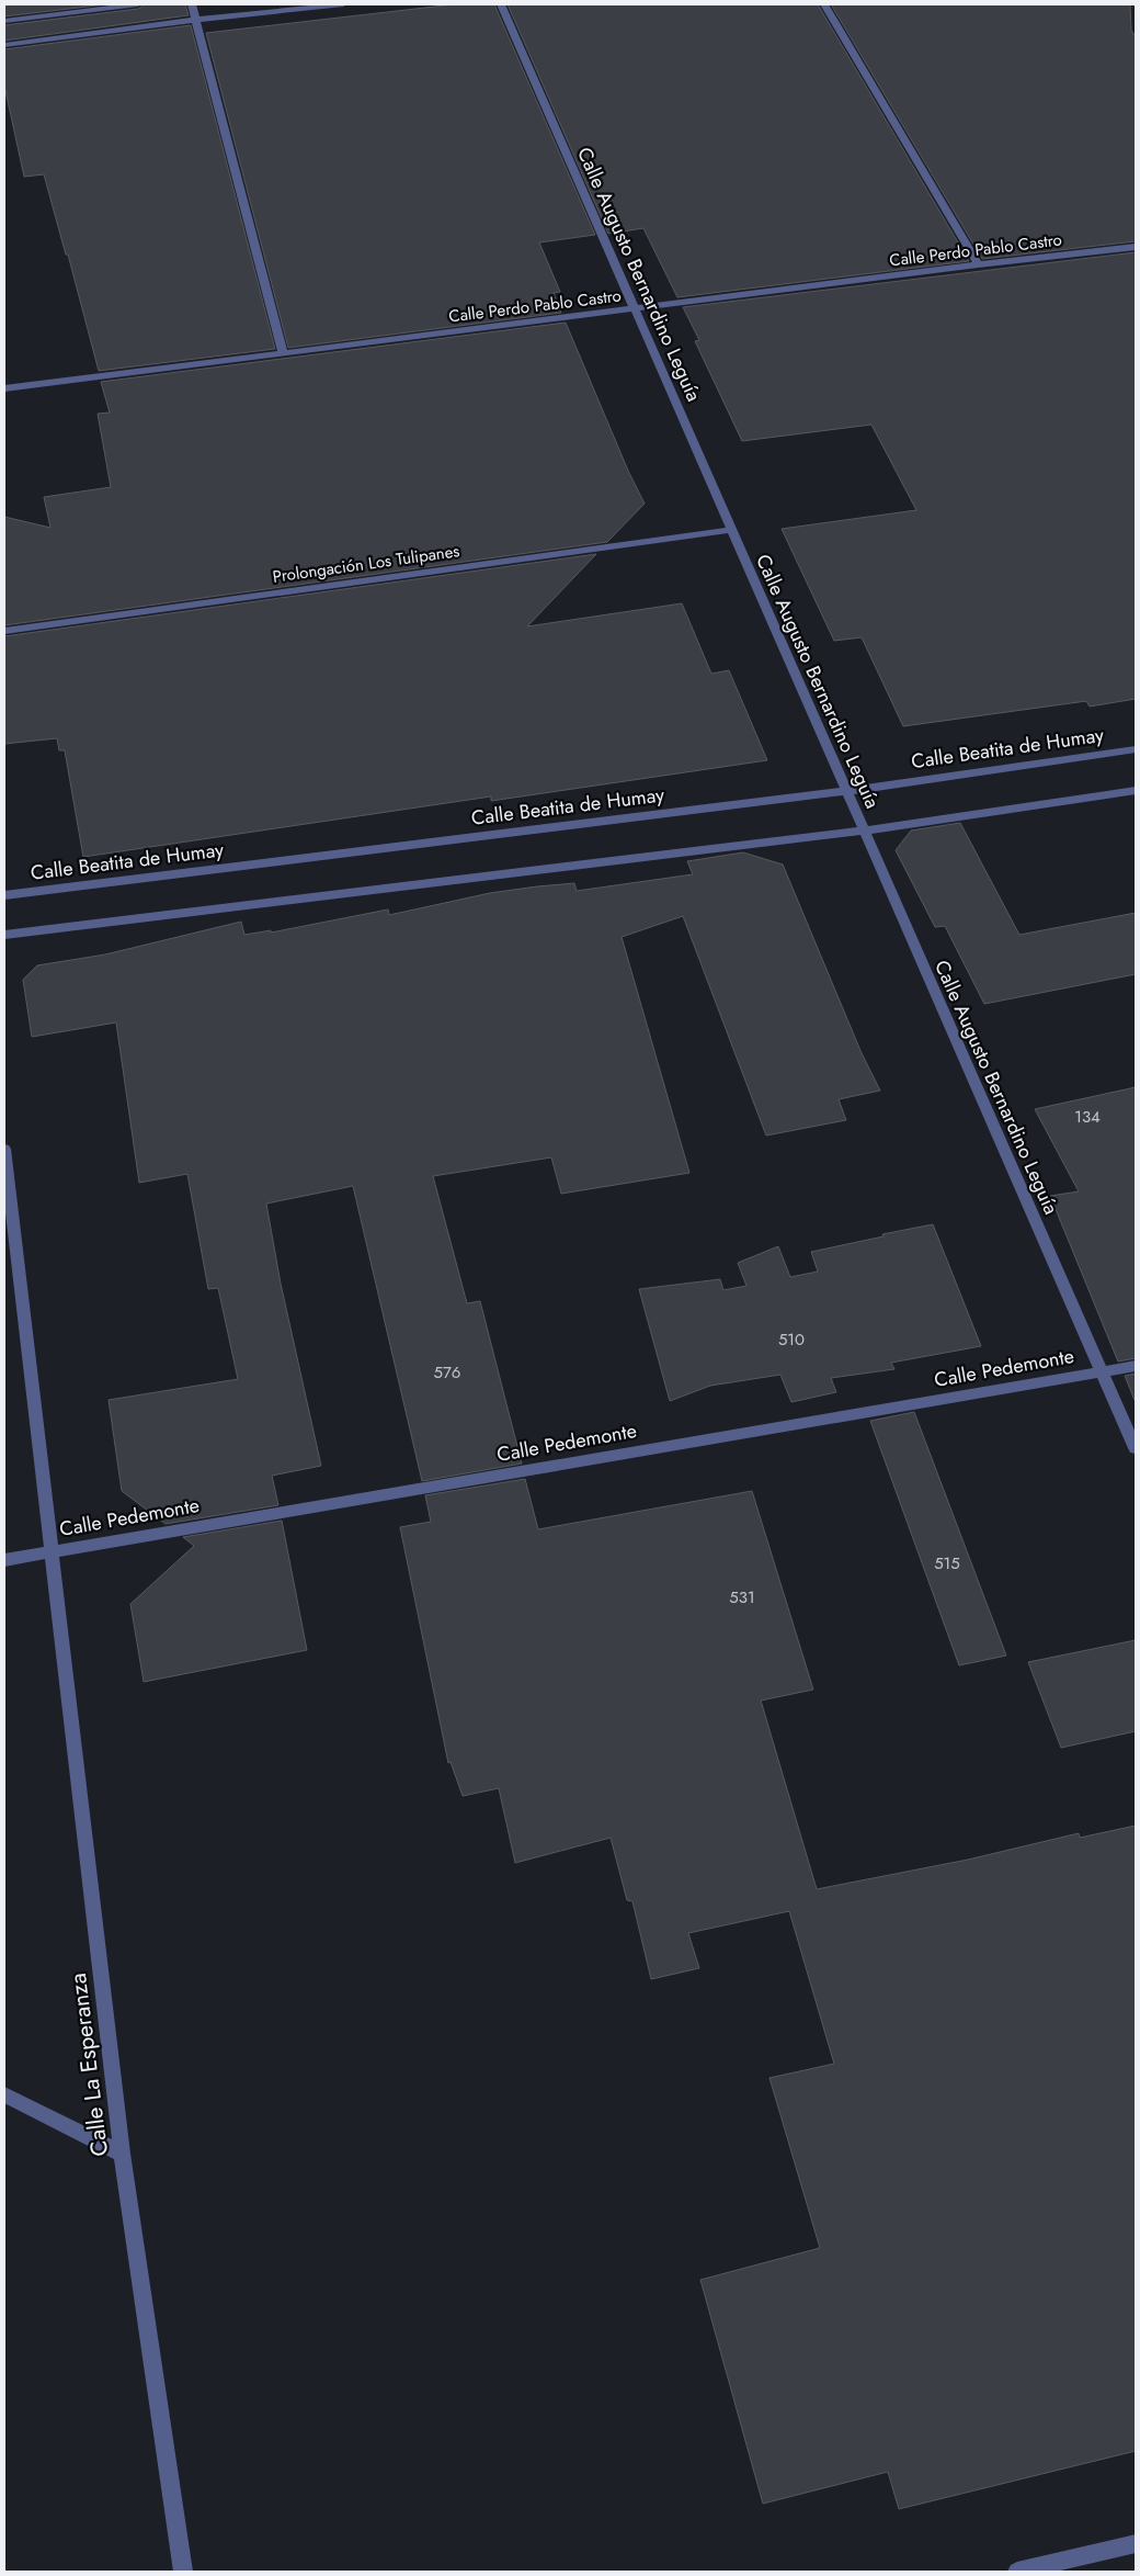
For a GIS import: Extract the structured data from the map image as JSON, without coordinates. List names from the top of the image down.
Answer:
{
  "streets": {
    "street": [
      "Calle Perdo Pablo Castro",
      "Calle Augusto Bernardino Leguía",
      "Prolongación Los Tulipanes",
      "Calle Beatita de Humay",
      "Calle Pedemonte",
      "Calle La Esperanza"
    ]
  },
  "crossings": [
    ["Calle Perdo Pablo Castro", "Calle Augusto Bernardino Leguía"],
    ["Calle Augusto Bernardino Leguía", "Prolongación Los Tulipanes"],
    ["Calle Augusto Bernardino Leguía", "Calle Beatita de Humay"],
    ["Calle Augusto Bernardino Leguía", "Calle Pedemonte"],
    ["Calle Pedemonte", "Calle La Esperanza"]
  ],
  "house_numbers": [
    "134",
    "510",
    "576",
    "515",
    "531"
  ]
}
